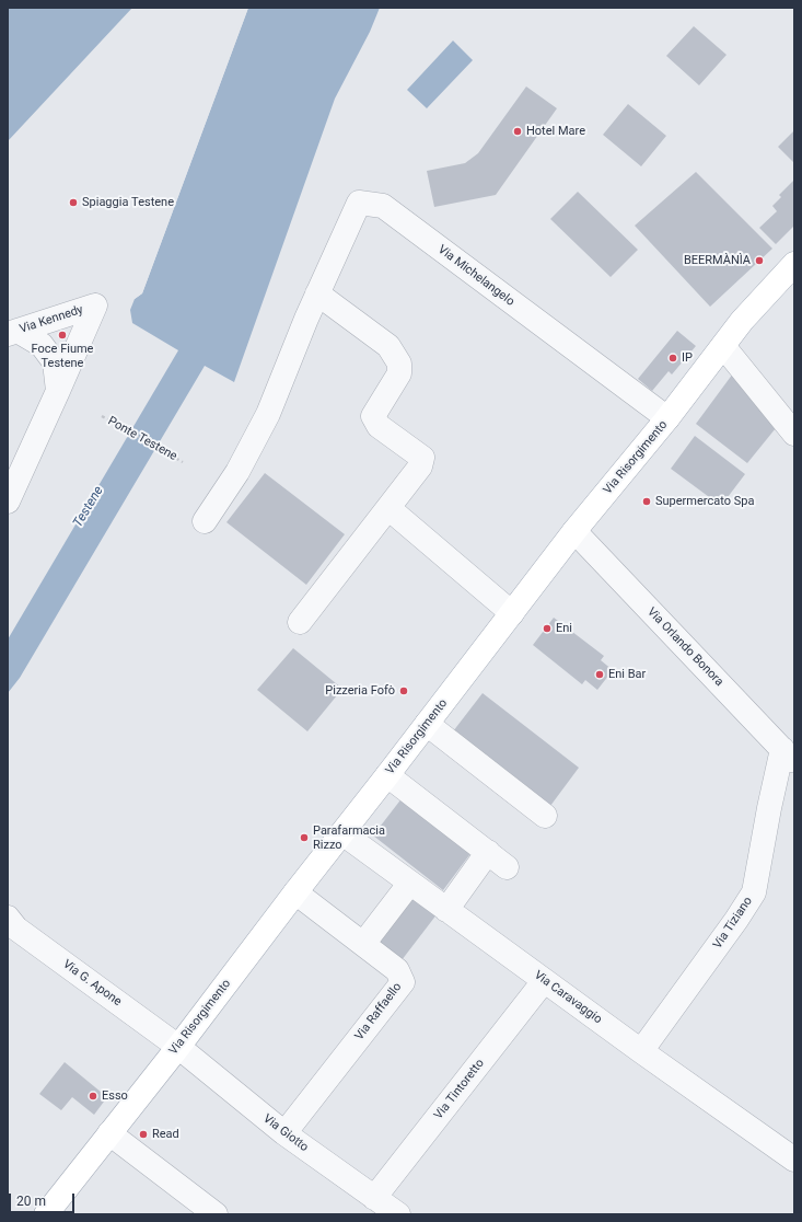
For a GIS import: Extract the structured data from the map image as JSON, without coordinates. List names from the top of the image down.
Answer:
{
  "streets": {
    "main road": ["Via Risorgimento"],
    "street": [
      "Via Michelangelo",
      "Via Kennedy",
      "Via Orlando Bonora",
      "Via Tiziano",
      "Via G. Apone",
      "Via Caravaggio",
      "Via Raffaello",
      "Via Tintoretto",
      "Via Giotto"
    ],
    "path": ["Ponte Testene"]
  },
  "crossings": [
    ["Via Michelangelo", "Via Risorgimento"],
    ["Via Risorgimento", "Via Orlando Bonora"],
    ["Via Risorgimento", "Via G. Apone"],
    ["Via Risorgimento", "Via Caravaggio"],
    ["Via Risorgimento", "Via Raffaello"],
    ["Via Risorgimento", "Via Giotto"],
    ["Via Orlando Bonora", "Via Tiziano"],
    ["Via Tiziano", "Via Caravaggio"],
    ["Via G. Apone", "Via Giotto"],
    ["Via Caravaggio", "Via Tintoretto"],
    ["Via Raffaello", "Via Giotto"],
    ["Via Tintoretto", "Via Giotto"]
  ],
  "water": ["Testene"],
  "places": [
    "Hotel Mare",
    "Spiaggia Testene",
    "BEERMÀNÌA",
    "Foce Fiume Testene",
    "IP",
    "Supermercato Spa",
    "Eni",
    "Eni Bar",
    "Pizzeria Fofò",
    "Parafarmacia Rizzo",
    "Esso",
    "Read"
  ],
  "scale_bar": "20 m"
}
